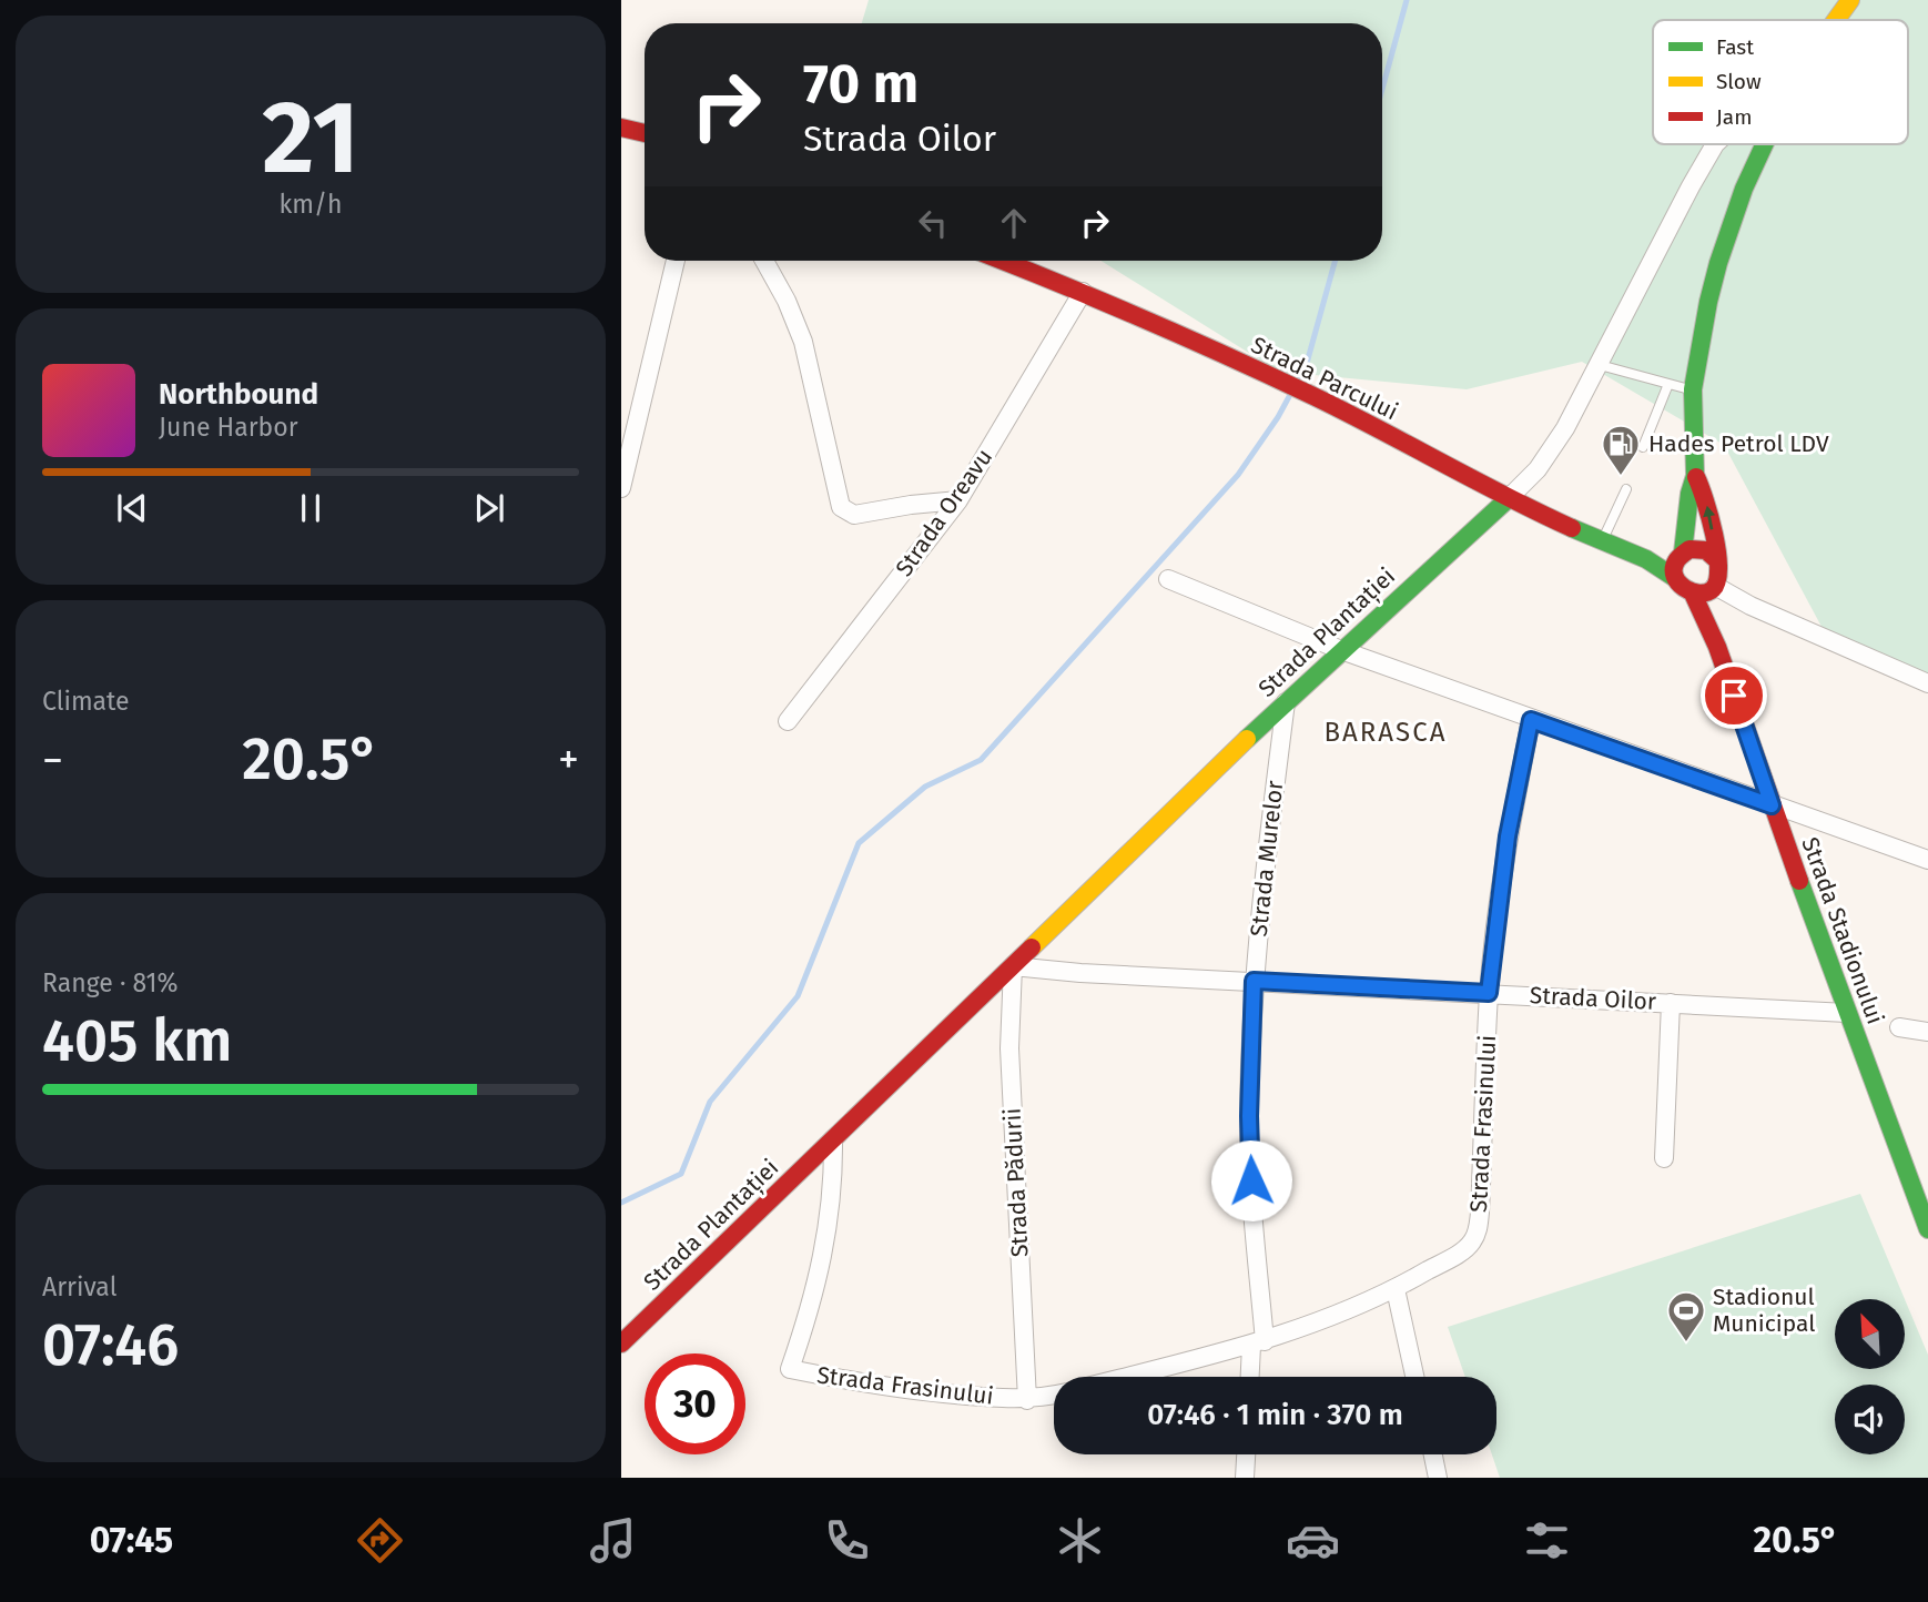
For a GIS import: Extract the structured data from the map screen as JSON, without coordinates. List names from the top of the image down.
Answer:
{
  "streets": {
    "main road": ["Strada Parcului", "Strada Plantației", "Strada Stadionului"],
    "street": [
      "Strada Oreavu",
      "Strada Murelor",
      "Strada Oilor",
      "Strada Frasinului",
      "Strada Pădurii"
    ]
  },
  "crossings": [
    ["Strada Parcului", "Strada Oreavu"],
    ["Strada Parcului", "Strada Plantației"],
    ["Strada Parcului", "Strada Stadionului"],
    ["Strada Plantației", "Strada Murelor"],
    ["Strada Plantației", "Strada Oilor"],
    ["Strada Plantației", "Strada Frasinului"],
    ["Strada Plantației", "Strada Pădurii"],
    ["Strada Murelor", "Strada Oilor"],
    ["Strada Murelor", "Strada Frasinului"],
    ["Strada Stadionului", "Strada Oilor"],
    ["Strada Oilor", "Strada Frasinului"],
    ["Strada Oilor", "Strada Pădurii"],
    ["Strada Frasinului", "Strada Pădurii"]
  ],
  "districts": ["BARASCA"],
  "places": {
    "fuel station": ["Hades Petrol LDV"],
    "sports": ["Stadionul Municipal"]
  },
  "legend": ["Fast", "Slow", "Jam"],
  "north": "top left",
  "page": {
    "tile": [
      ["21", "km/h"],
      "Climate",
      ["Range · 81%", "405 km"],
      ["Arrival", "07:46"]
    ],
    "turn": ["70 m", "Strada Oilor"],
    "song": ["Northbound", "June Harbor"],
    "heat": ["−", "20.5°", "+"],
    "limit": "30",
    "trip": "07:46 · 1 min · 370 m",
    "tabs": ["07:45", "20.5°"]
  }
}
